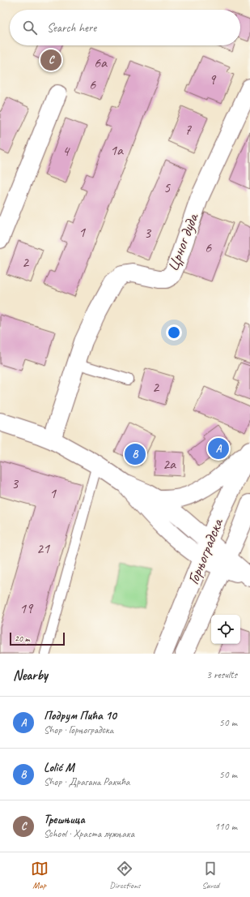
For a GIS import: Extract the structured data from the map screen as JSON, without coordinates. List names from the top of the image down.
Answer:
{
  "streets": {
    "street": ["Црног дуда", "Горњоградска"]
  },
  "house_numbers": [
    "6a",
    "9",
    "6",
    "7",
    "1a",
    "4",
    "5",
    "1",
    "3",
    "6",
    "2",
    "2",
    "2a",
    "3",
    "1",
    "21",
    "19"
  ],
  "scale_bar": "20 m",
  "page": {
    "search": "Search here",
    "pins": ["C", "A", "B"],
    "scale": "20 m",
    "heading": ["Nearby", "3 results"],
    "list": [
      {
        "mark": "A",
        "name": "Подрум Пића 10",
        "note": "Shop · Горњоградска",
        "value": "50 m"
      },
      {
        "mark": "B",
        "name": "Lolić M",
        "note": "Shop · Драгана Ракића",
        "value": "50 m"
      },
      {
        "mark": "C",
        "name": "Трешњица",
        "note": "School · Храста лужњака",
        "value": "110 m"
      }
    ],
    "nav": ["Map", "Directions", "Saved"]
  }
}
